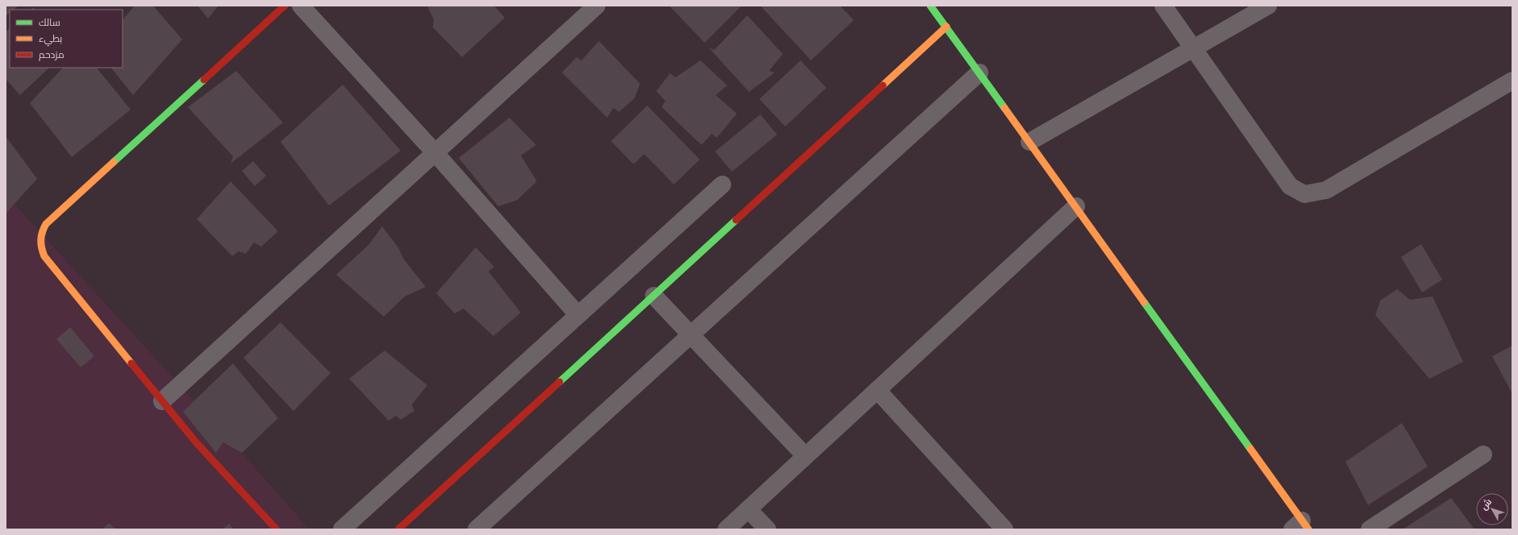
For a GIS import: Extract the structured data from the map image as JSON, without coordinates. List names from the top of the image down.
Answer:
{
  "legend": ["سالك", "بطيء", "مزدحم"],
  "north": "top left"
}
